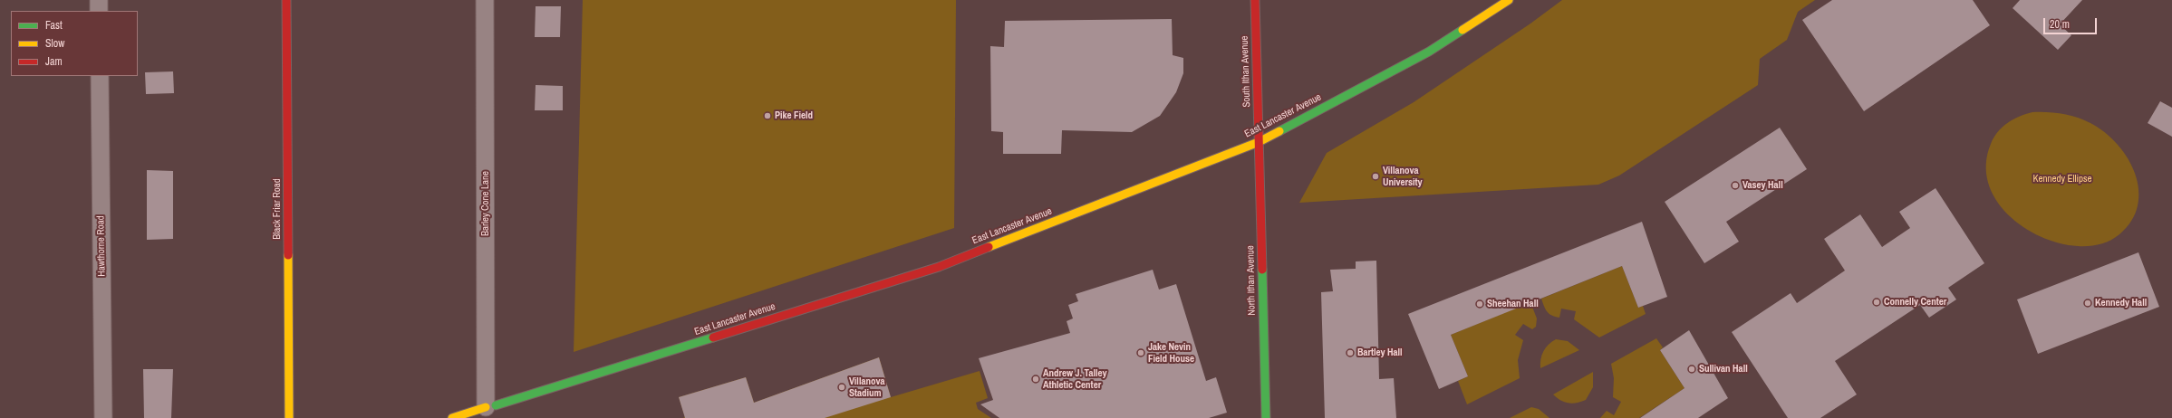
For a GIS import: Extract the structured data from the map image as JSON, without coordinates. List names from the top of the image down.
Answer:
{
  "streets": {
    "main road": [
      "South Ithan Avenue",
      "East Lancaster Avenue",
      "Black Friar Road",
      "North Ithan Avenue"
    ],
    "street": ["Barley Cone Lane", "Hawthorne Road"]
  },
  "crossings": [
    ["South Ithan Avenue", "East Lancaster Avenue"],
    ["South Ithan Avenue", "North Ithan Avenue"],
    ["East Lancaster Avenue", "Barley Cone Lane"],
    ["East Lancaster Avenue", "North Ithan Avenue"]
  ],
  "parks": ["Kennedy Ellipse"],
  "places": [
    "Pike Field",
    "Villanova University",
    "Vasey Hall",
    "Connelly Center",
    "Kennedy Hall",
    "Sheehan Hall",
    "Jake Nevin Field House",
    "Bartley Hall",
    "Sullivan Hall",
    "Andrew J. Talley Athletic Center",
    "Villanova Stadium"
  ],
  "legend": ["Fast", "Slow", "Jam"],
  "scale_bar": "20 m"
}
